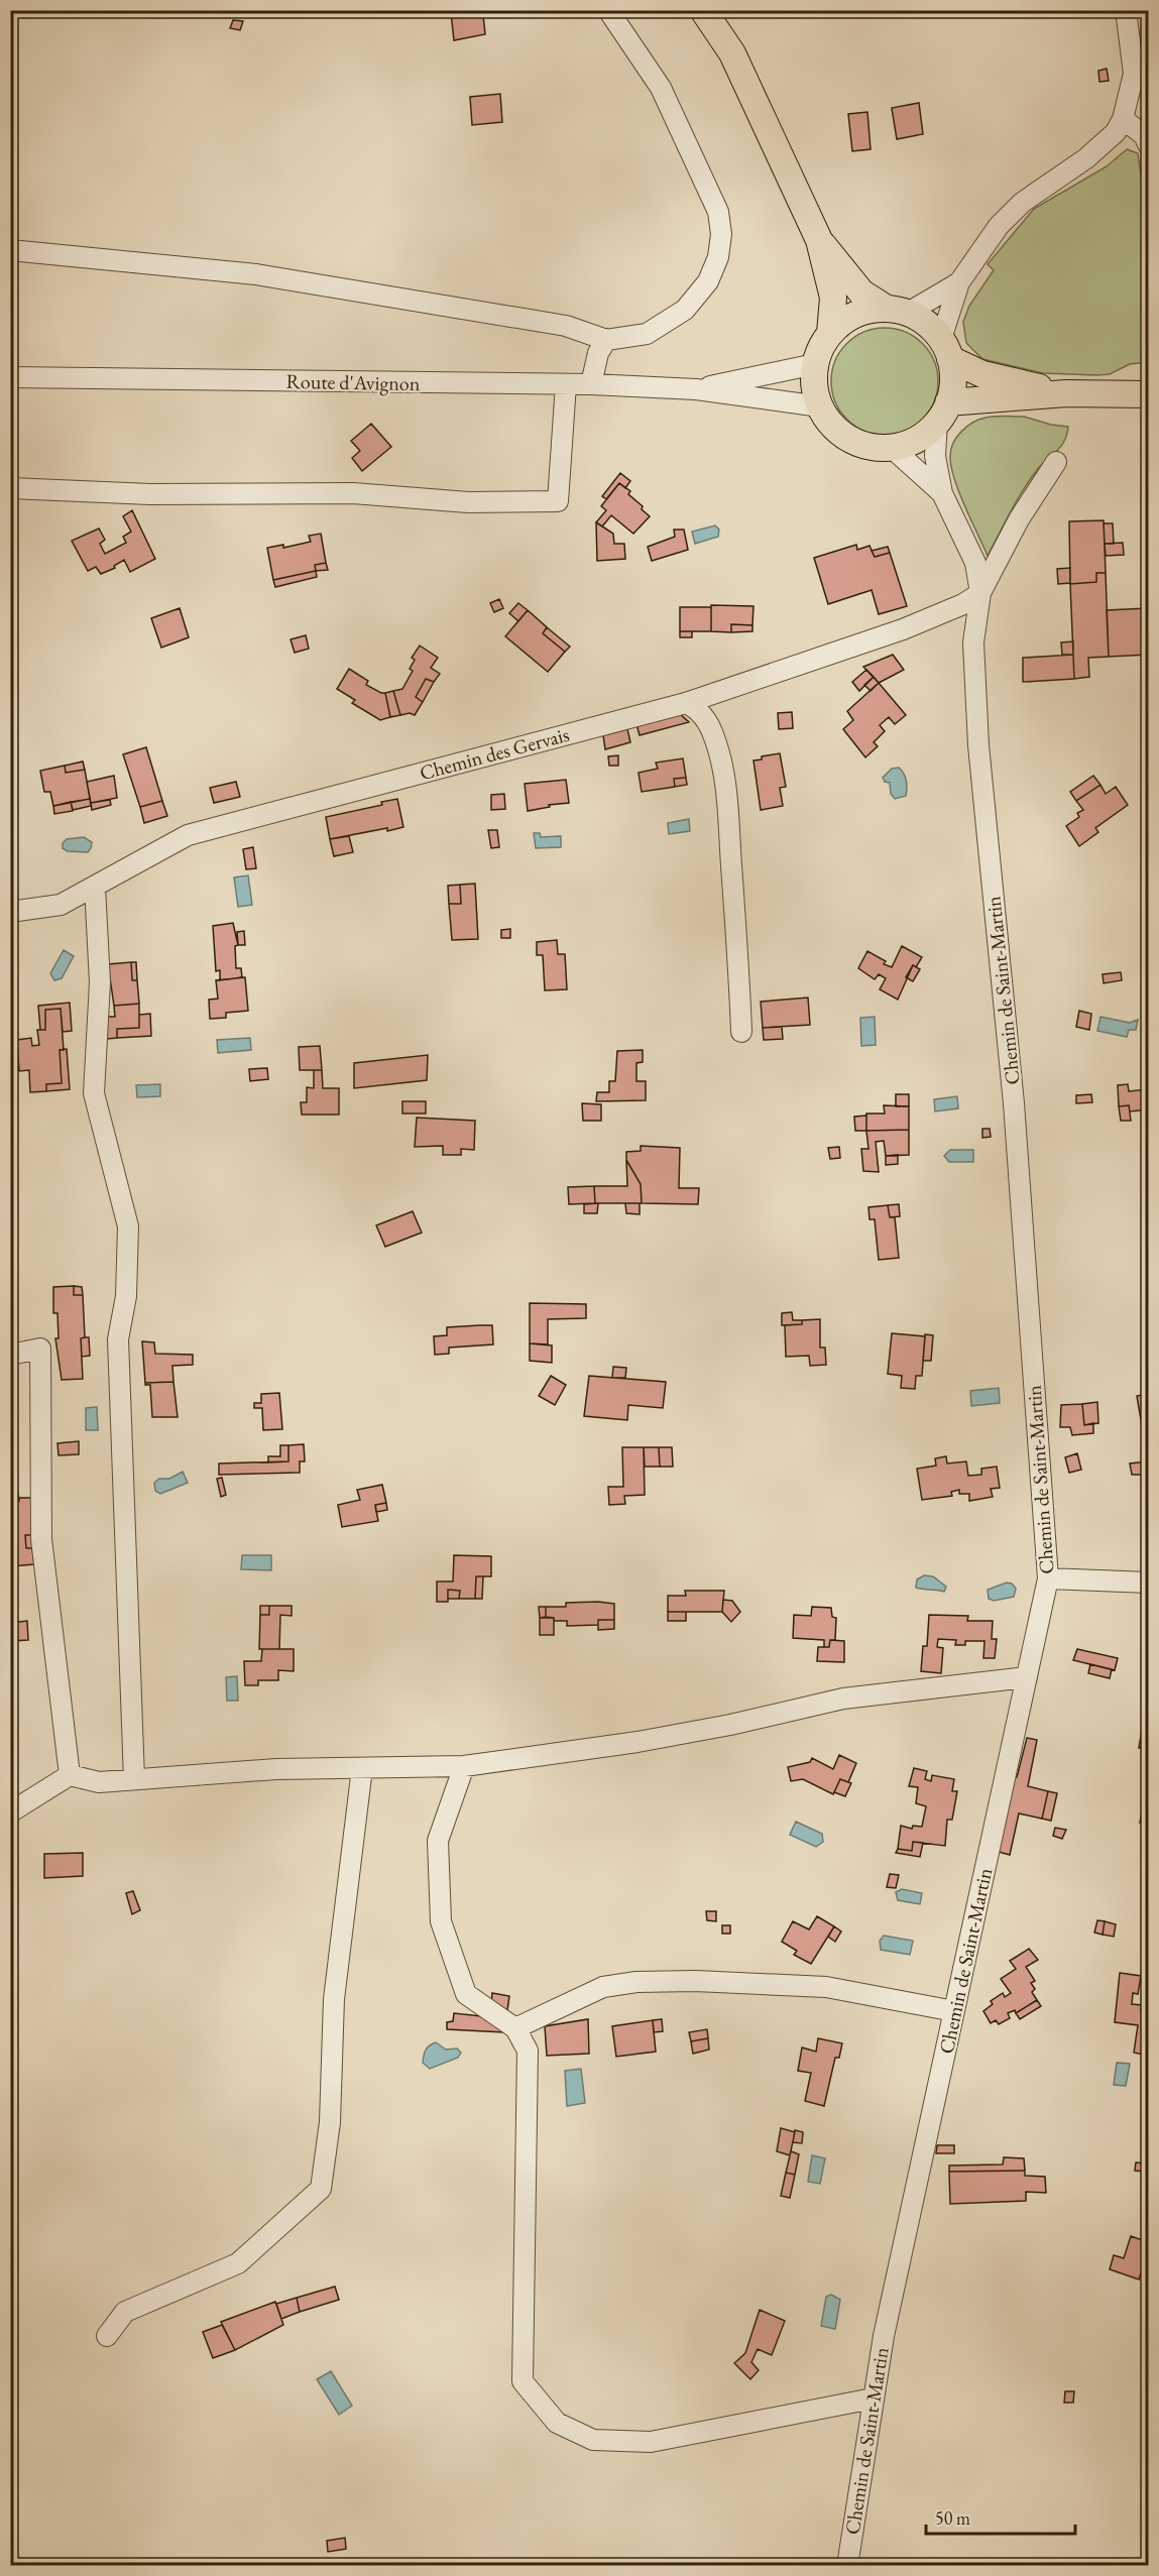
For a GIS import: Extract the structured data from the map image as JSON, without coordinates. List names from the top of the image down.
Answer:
{
  "streets": {
    "street": ["Route d'Avignon", "Chemin des Gervais", "Chemin de Saint-Martin"]
  },
  "crossings": [
    ["Chemin des Gervais", "Chemin de Saint-Martin"]
  ],
  "scale_bar": "50 m"
}
